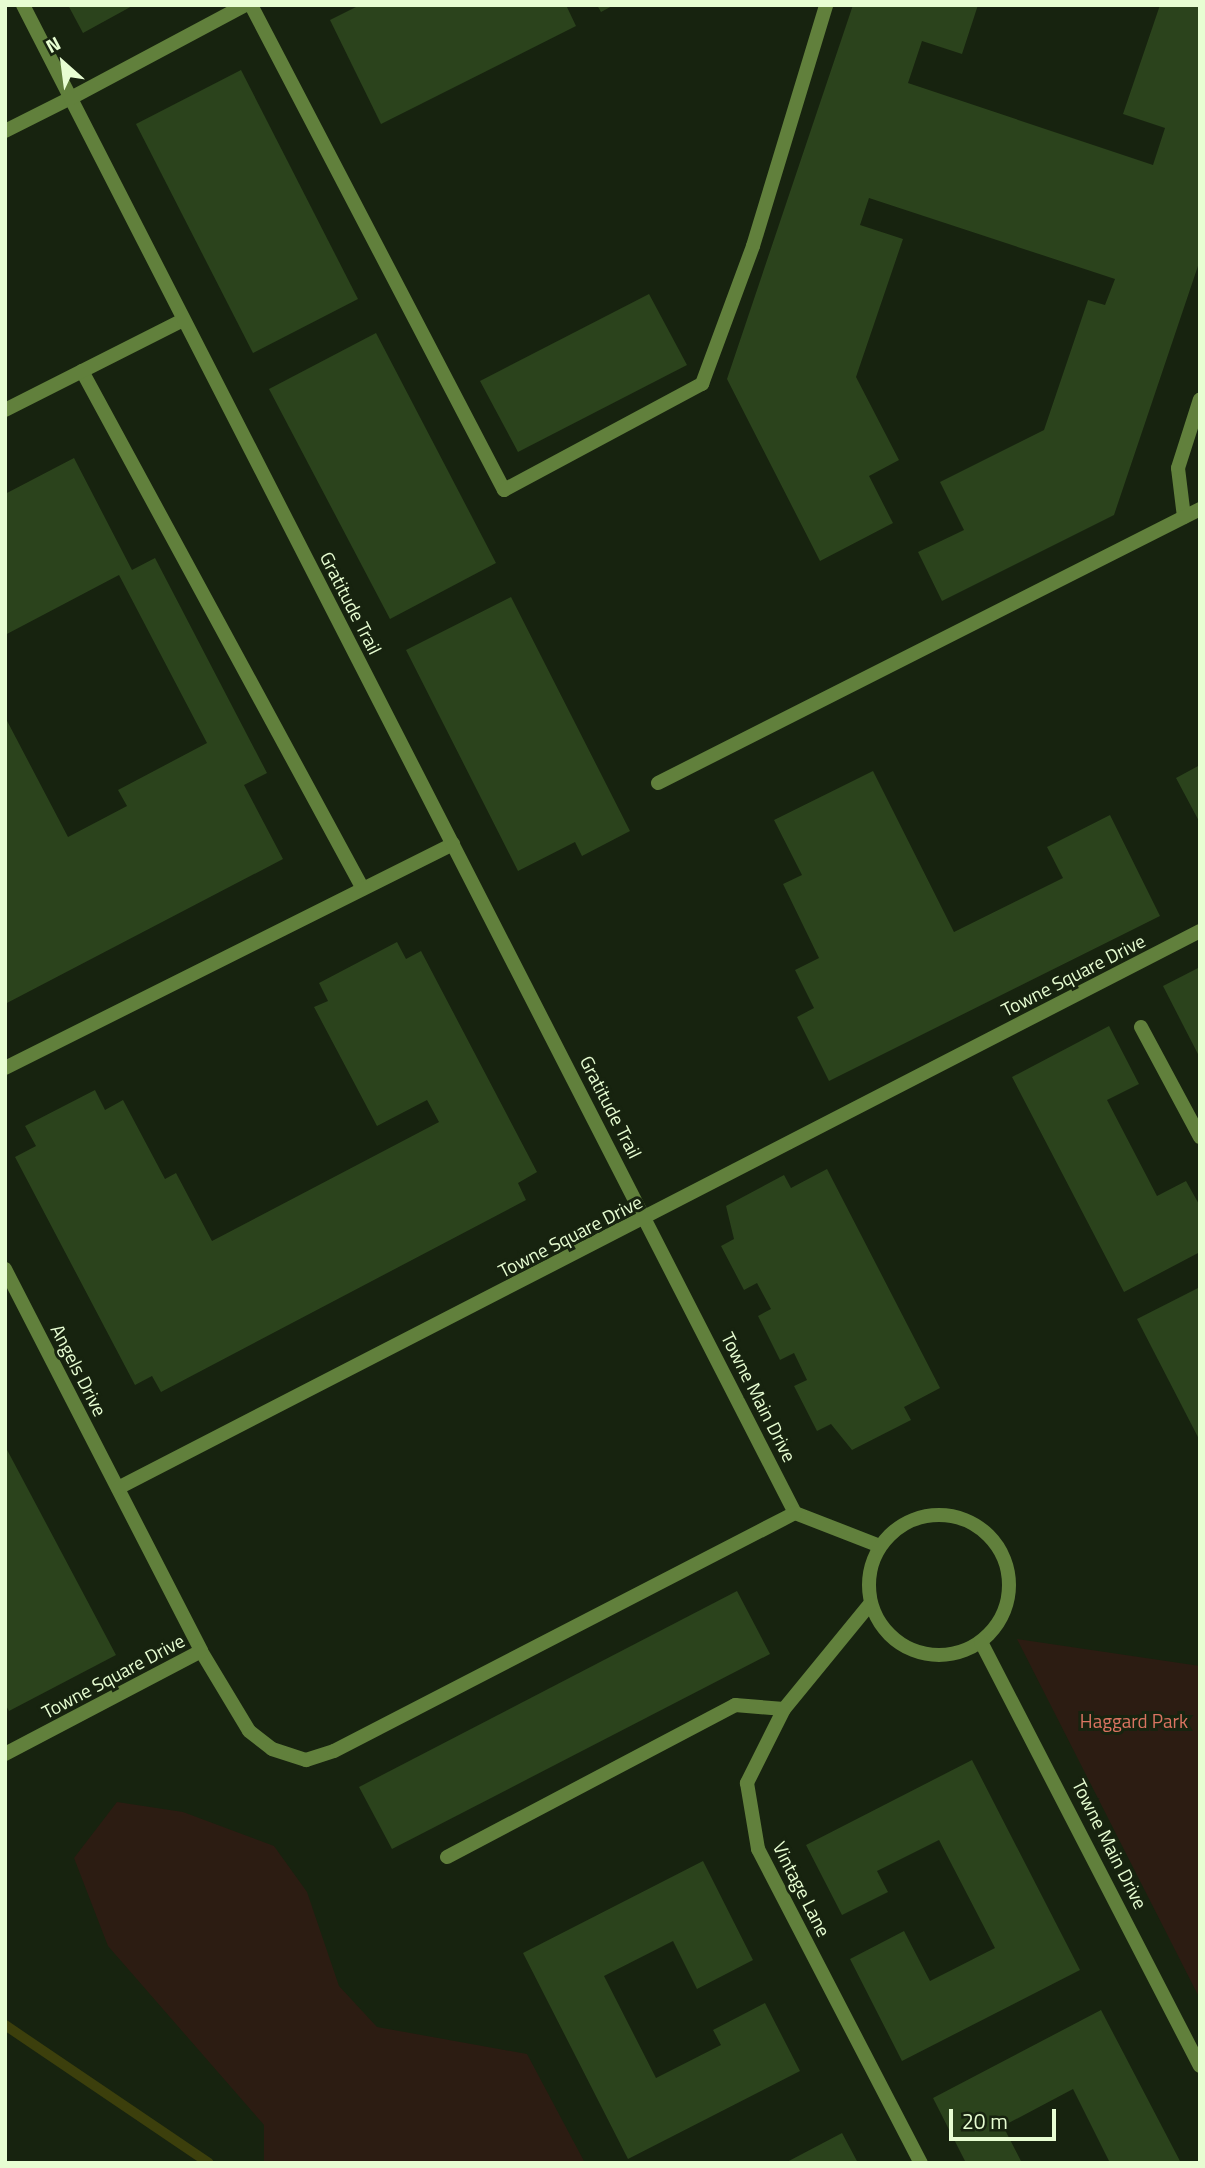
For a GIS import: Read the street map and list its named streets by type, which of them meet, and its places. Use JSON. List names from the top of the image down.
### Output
{
  "streets": {
    "street": [
      "Gratitude Trail",
      "Towne Square Drive",
      "Angels Drive",
      "Towne Main Drive",
      "Vintage Lane"
    ]
  },
  "crossings": [
    ["Gratitude Trail", "Towne Square Drive"],
    ["Gratitude Trail", "Towne Main Drive"],
    ["Towne Square Drive", "Angels Drive"],
    ["Towne Square Drive", "Towne Main Drive"],
    ["Towne Main Drive", "Vintage Lane"]
  ],
  "parks": ["Haggard Park"],
  "scale_bar": "20 m",
  "north": "top left"
}
